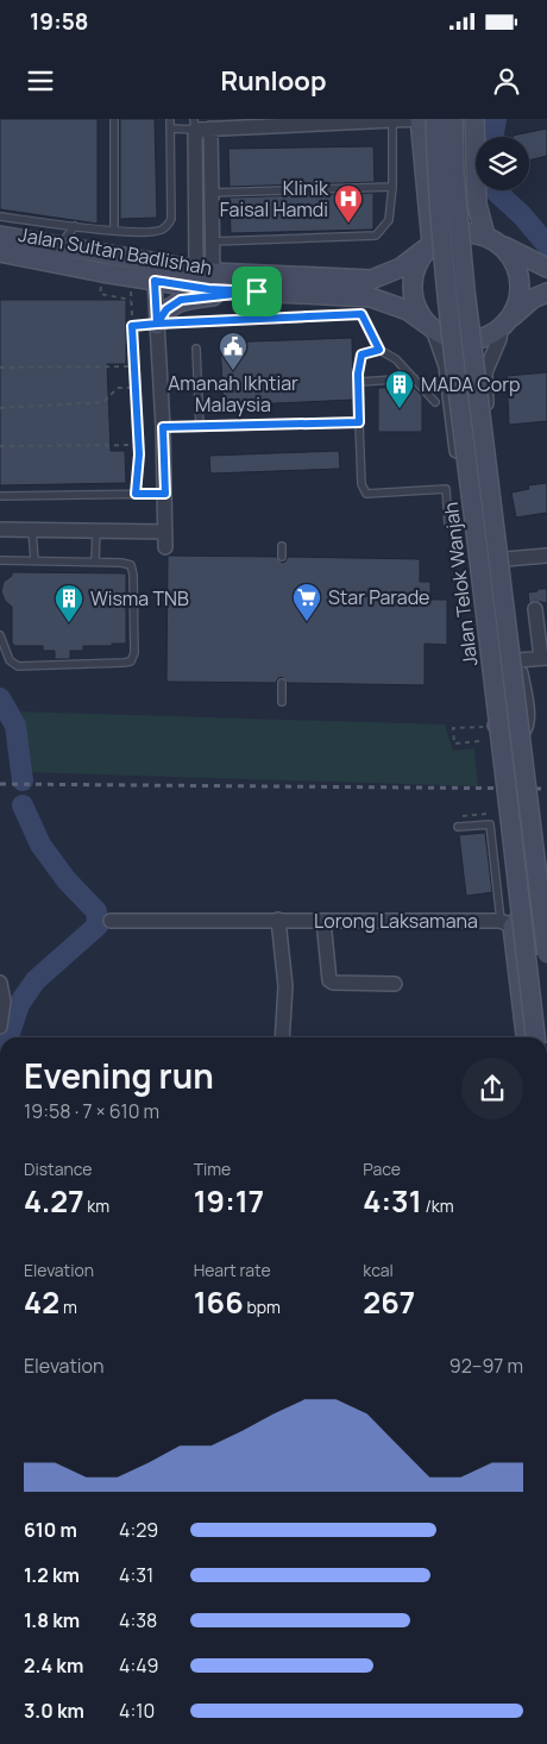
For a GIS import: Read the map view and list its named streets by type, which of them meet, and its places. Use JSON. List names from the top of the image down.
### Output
{
  "streets": {
    "main road": ["Jalan Sultan Badlishah", "Jalan Telok Wanjah"],
    "street": ["Lorong Laksamana"]
  },
  "places": {
    "hospital": ["Klinik Faisal Hamdi"],
    "public building": ["Amanah Ikhtiar Malaysia"],
    "building": ["MADA Corp", "Wisma TNB"],
    "supermarket": ["Star Parade"]
  },
  "page": {
    "status": "19:58",
    "header": "Runloop",
    "heading": ["Evening run", "19:58 · 7 × 610 m"],
    "stats": [
      ["Distance", "4.27 km"],
      ["Time", "19:17"],
      ["Pace", "4:31 /km"],
      ["Elevation", "42 m"],
      ["Heart rate", "166 bpm"],
      ["kcal", "267"]
    ],
    "chart": ["Elevation", "92–97 m"],
    "list": [
      {
        "name": "610 m",
        "note": "4:29"
      },
      {
        "name": "1.2 km",
        "note": "4:31"
      },
      {
        "name": "1.8 km",
        "note": "4:38"
      },
      {
        "name": "2.4 km",
        "note": "4:49"
      },
      {
        "name": "3.0 km",
        "note": "4:10"
      }
    ]
  }
}
